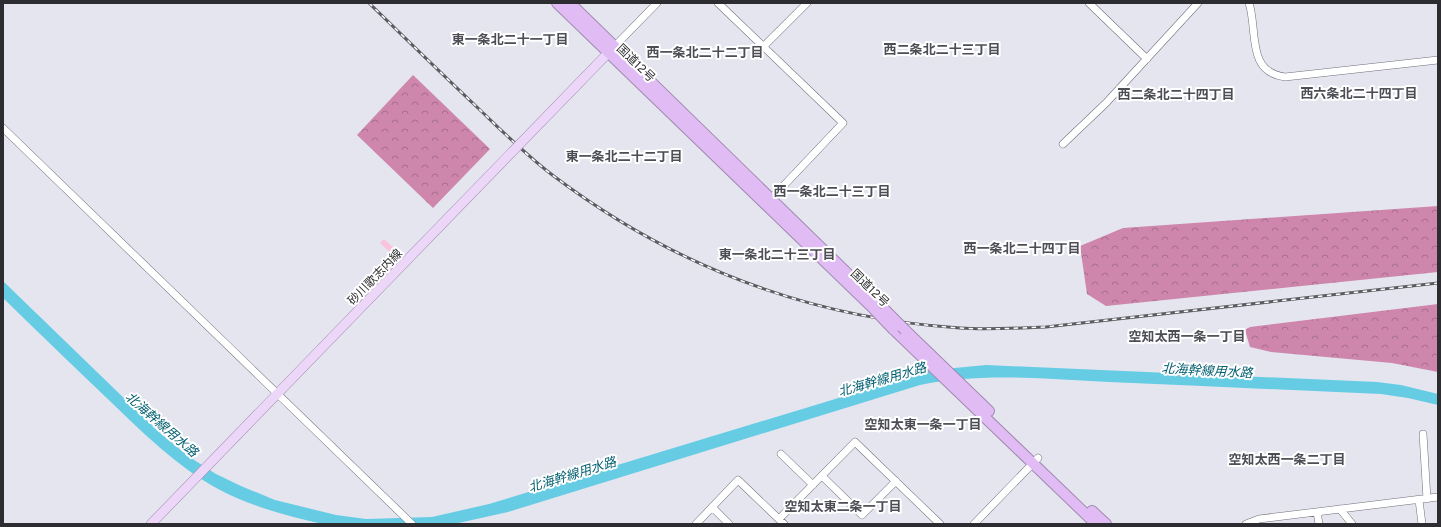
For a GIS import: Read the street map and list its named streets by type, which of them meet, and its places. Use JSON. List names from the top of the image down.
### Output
{
  "streets": {
    "highway": ["国道12号"],
    "main road": ["砂川歌志内線"]
  },
  "crossings": [
    ["国道12号", "砂川歌志内線"]
  ],
  "districts": [
    "東一条北二十一丁目",
    "西二条北二十三丁目",
    "西一条北二十二丁目",
    "西六条北二十四丁目",
    "西二条北二十四丁目",
    "東一条北二十二丁目",
    "西一条北二十三丁目",
    "西一条北二十四丁目",
    "東一条北二十三丁目",
    "空知太西一条一丁目",
    "空知太東一条一丁目",
    "空知太西一条二丁目",
    "空知太東二条一丁目"
  ],
  "water": ["北海幹線用水路"]
}
